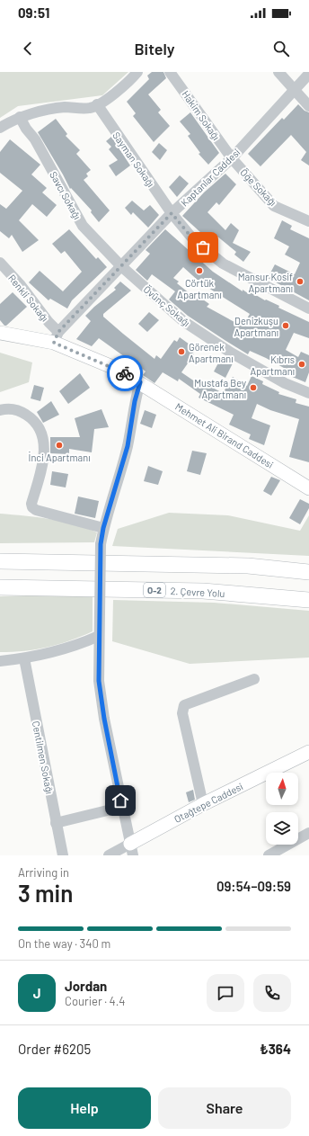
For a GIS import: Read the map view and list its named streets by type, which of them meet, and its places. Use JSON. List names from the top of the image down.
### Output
{
  "streets": {
    "highway": ["O-2", "2. Çevre Yolu"],
    "main road": ["Mehmet Ali Birand Caddesi", "Otağtepe Caddesi"],
    "street": [
      "Hakim Sokağı",
      "Sayman Sokağı",
      "Kaptanlar Caddesi",
      "Öḡe Sokağı",
      "Savcı Sokağı",
      "Renkli Sokağı",
      "Övünç Sokağı",
      "Centilmen Sokağı"
    ]
  },
  "crossings": [
    ["Hakim Sokağı", "Kaptanlar Caddesi"],
    ["Hakim Sokağı", "Öḡe Sokağı"],
    ["Sayman Sokağı", "Kaptanlar Caddesi"],
    ["Kaptanlar Caddesi", "Öḡe Sokağı"],
    ["Kaptanlar Caddesi", "Savcı Sokağı"],
    ["Kaptanlar Caddesi", "Renkli Sokağı"],
    ["Kaptanlar Caddesi", "Övünç Sokağı"],
    ["Kaptanlar Caddesi", "Mehmet Ali Birand Caddesi"],
    ["Savcı Sokağı", "Övünç Sokağı"],
    ["Renkli Sokağı", "Mehmet Ali Birand Caddesi"]
  ],
  "places": [
    "Cörtük Apartmanı",
    "Mansur Kosif Apartmanı",
    "Denizkuşu Apartmanı",
    "Görenek Apartmanı",
    "Kıbrıs Apartmanı",
    "Mustafa Bey Apartmanı",
    "İnci Apartmanı"
  ],
  "north": "top",
  "page": {
    "status": "09:51",
    "header": "Bitely",
    "heading": ["3 min", "Arriving in", "09:54–09:59"],
    "panel": [
      "Jordan",
      "Courier · 4.4",
      "Order #6205",
      "₺364"
    ],
    "bar": "On the way · 340 m",
    "round": "J",
    "buttons": ["Help", "Share"]
  }
}
